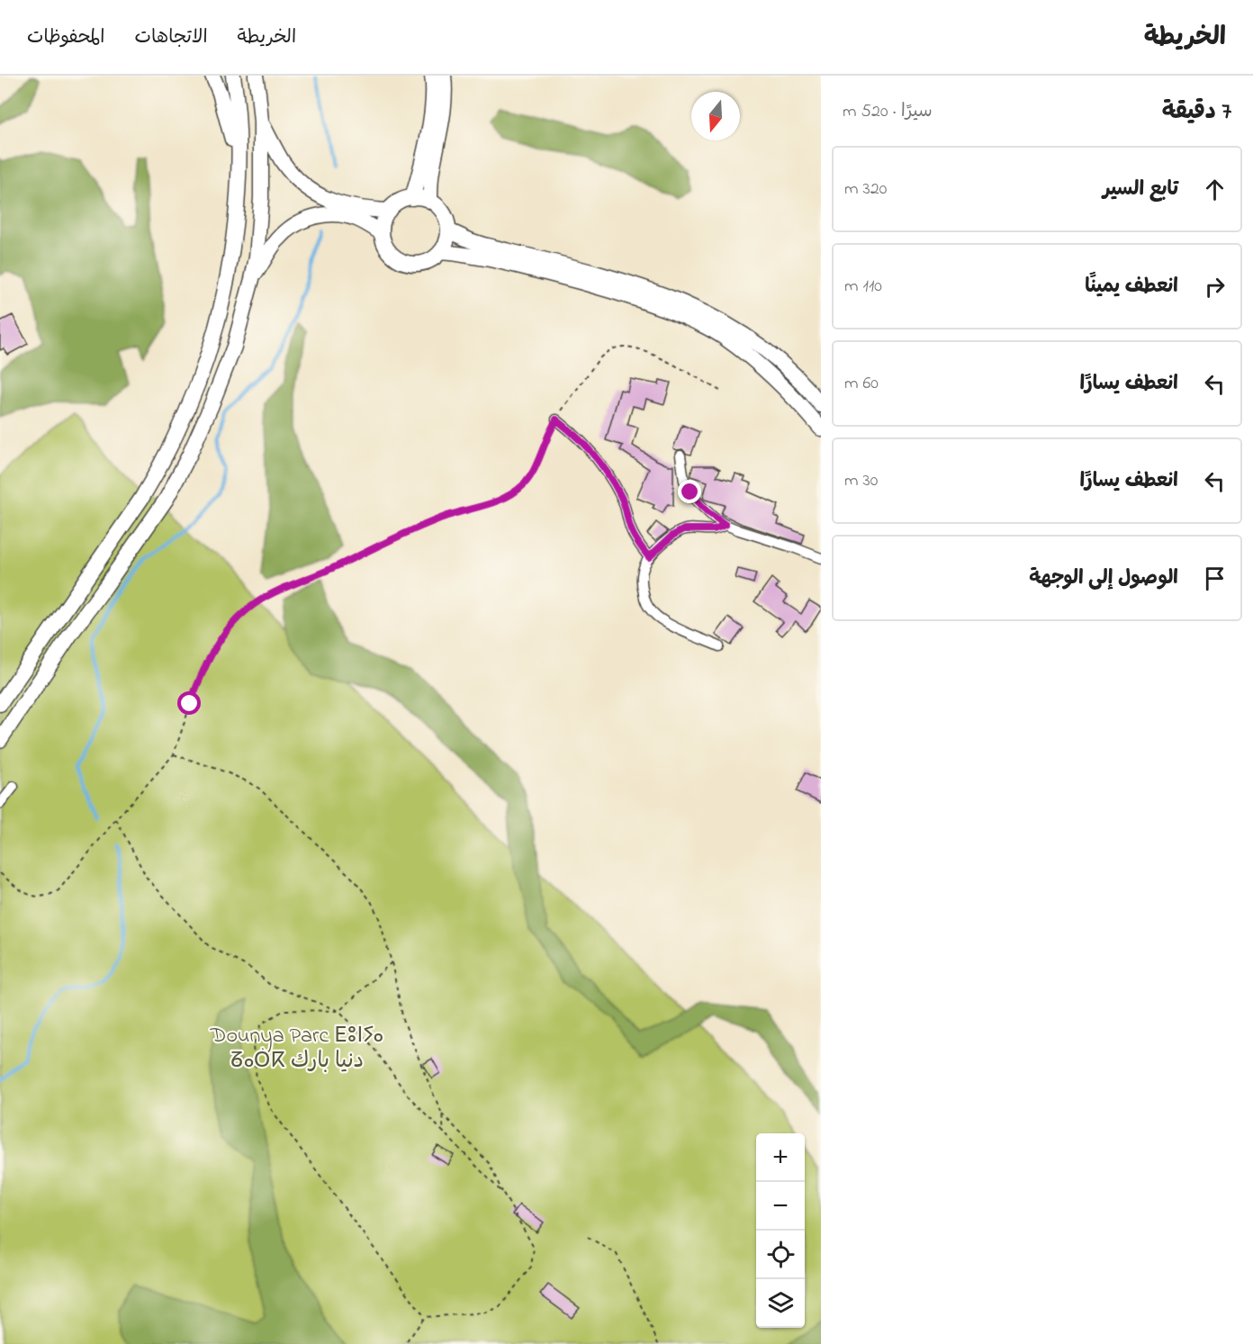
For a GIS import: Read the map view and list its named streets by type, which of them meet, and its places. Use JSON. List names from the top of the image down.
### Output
{
  "parks": ["Dounya Parc ⴹⵓⵏⵢⴰ ⵒⴰⵔⴽ دنيا بارك"],
  "north": "bottom",
  "page": {
    "header": "الخريطة",
    "nav": ["الخريطة", "الاتجاهات", "المحفوظات"],
    "heading": ["7 دقيقة", "سيرًا · 520 m"],
    "list": [
      ["تابع السير", "320 m"],
      ["انعطف يمينًا", "110 m"],
      ["انعطف يسارًا", "60 m"],
      ["انعطف يسارًا", "30 m"],
      "الوصول إلى الوجهة"
    ],
    "map_buttons": ["+", "−"]
  }
}
